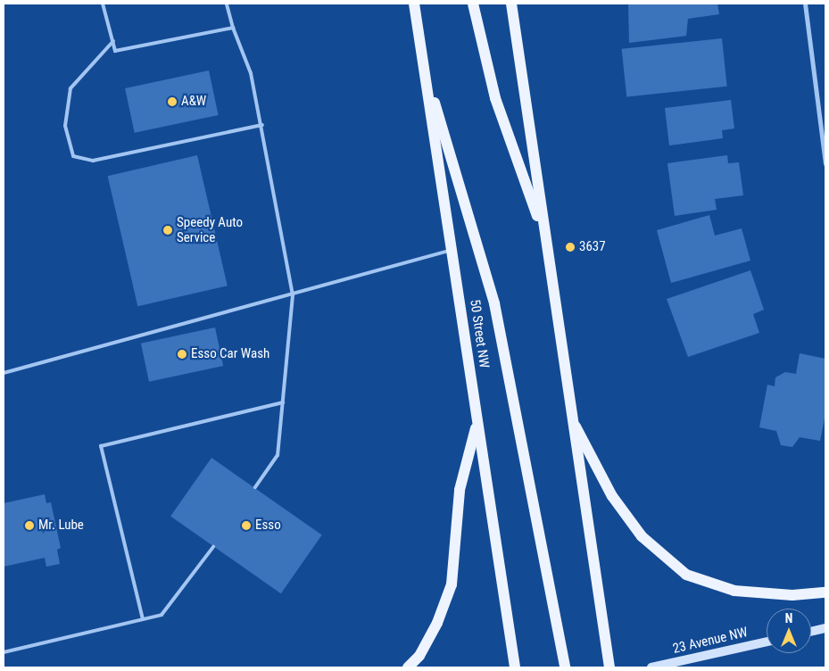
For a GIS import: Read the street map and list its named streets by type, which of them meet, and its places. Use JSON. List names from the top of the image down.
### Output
{
  "streets": {
    "main road": ["50 Street NW", "23 Avenue NW"]
  },
  "places": [
    "A&W",
    "Speedy Auto Service",
    "3637",
    "Esso Car Wash",
    "Mr. Lube",
    "Esso"
  ],
  "north": "top"
}
